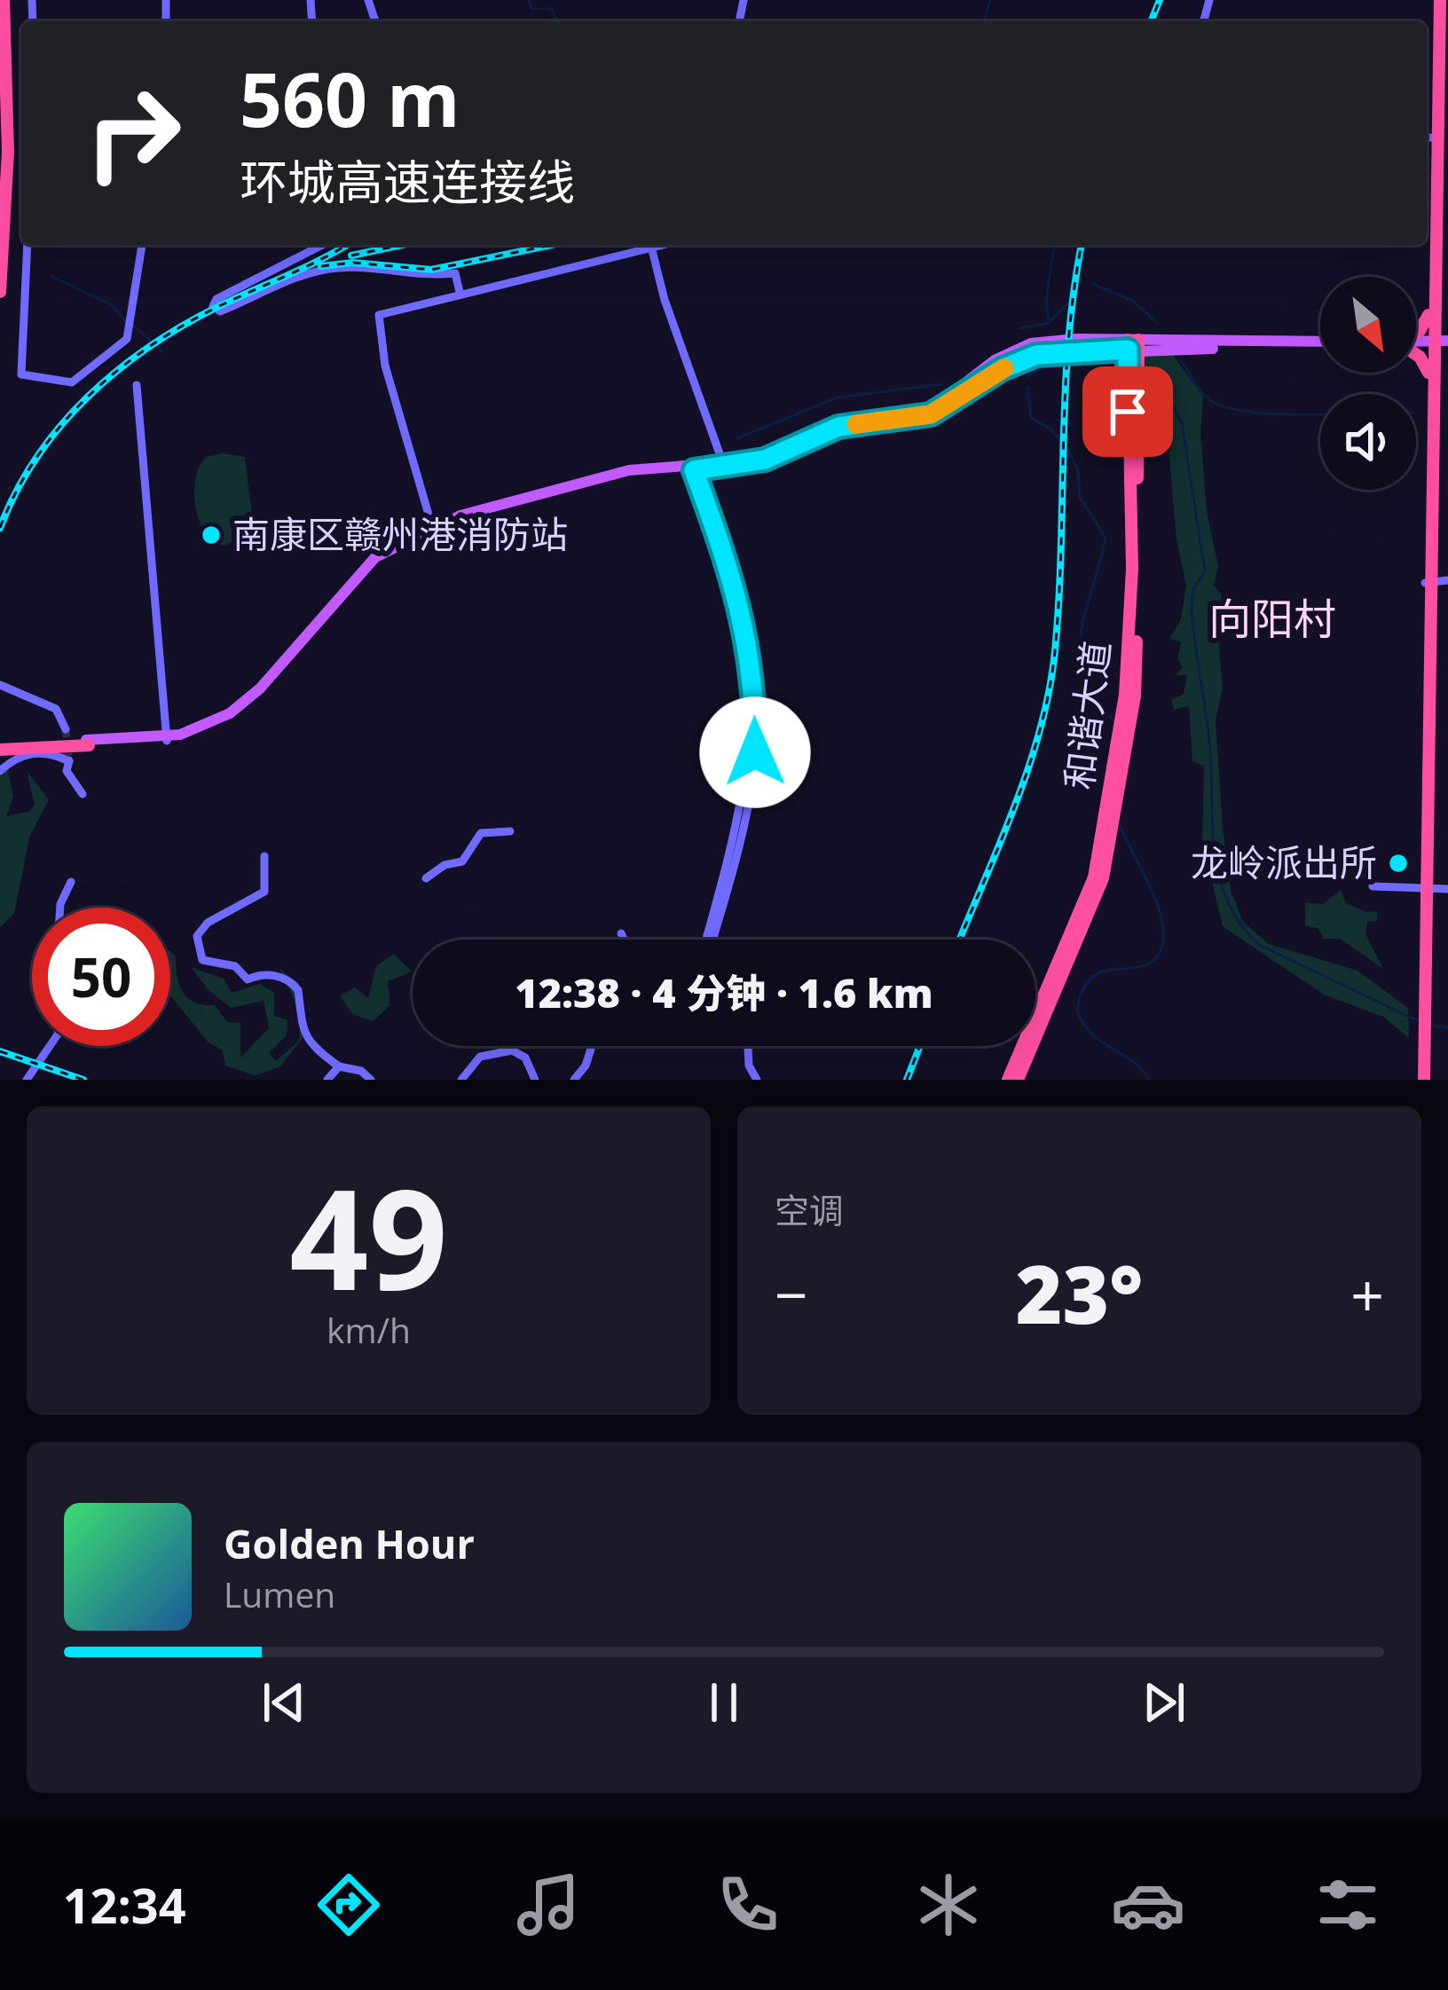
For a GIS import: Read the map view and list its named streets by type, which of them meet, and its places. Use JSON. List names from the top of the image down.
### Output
{
  "streets": {
    "highway": ["和谐大道"]
  },
  "districts": ["向阳村"],
  "places": ["南康区赣州港消防站", "龙岭派出所"],
  "north": "bottom right",
  "page": {
    "turn": ["560 m", "环城高速连接线"],
    "limit": "50",
    "trip": "12:38 · 4 分钟 · 1.6 km",
    "tile": [
      ["49", "km/h"],
      "空调"
    ],
    "heat": ["−", "23°", "+"],
    "song": ["Golden Hour", "Lumen"],
    "tabs": "12:34"
  }
}
